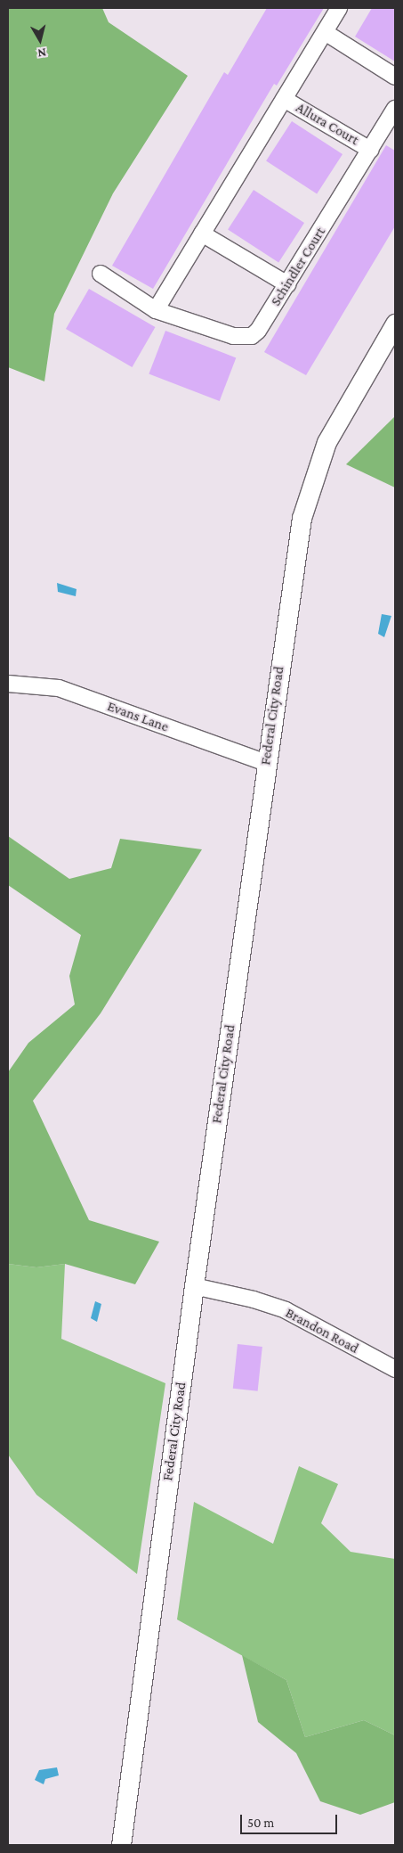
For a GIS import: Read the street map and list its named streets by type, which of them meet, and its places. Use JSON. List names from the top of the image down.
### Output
{
  "streets": {
    "street": [
      "Allura Court",
      "Schindler Court",
      "Federal City Road",
      "Evans Lane",
      "Brandon Road"
    ]
  },
  "crossings": [
    ["Allura Court", "Schindler Court"],
    ["Federal City Road", "Evans Lane"],
    ["Federal City Road", "Brandon Road"]
  ],
  "scale_bar": "50 m",
  "north": "bottom"
}
